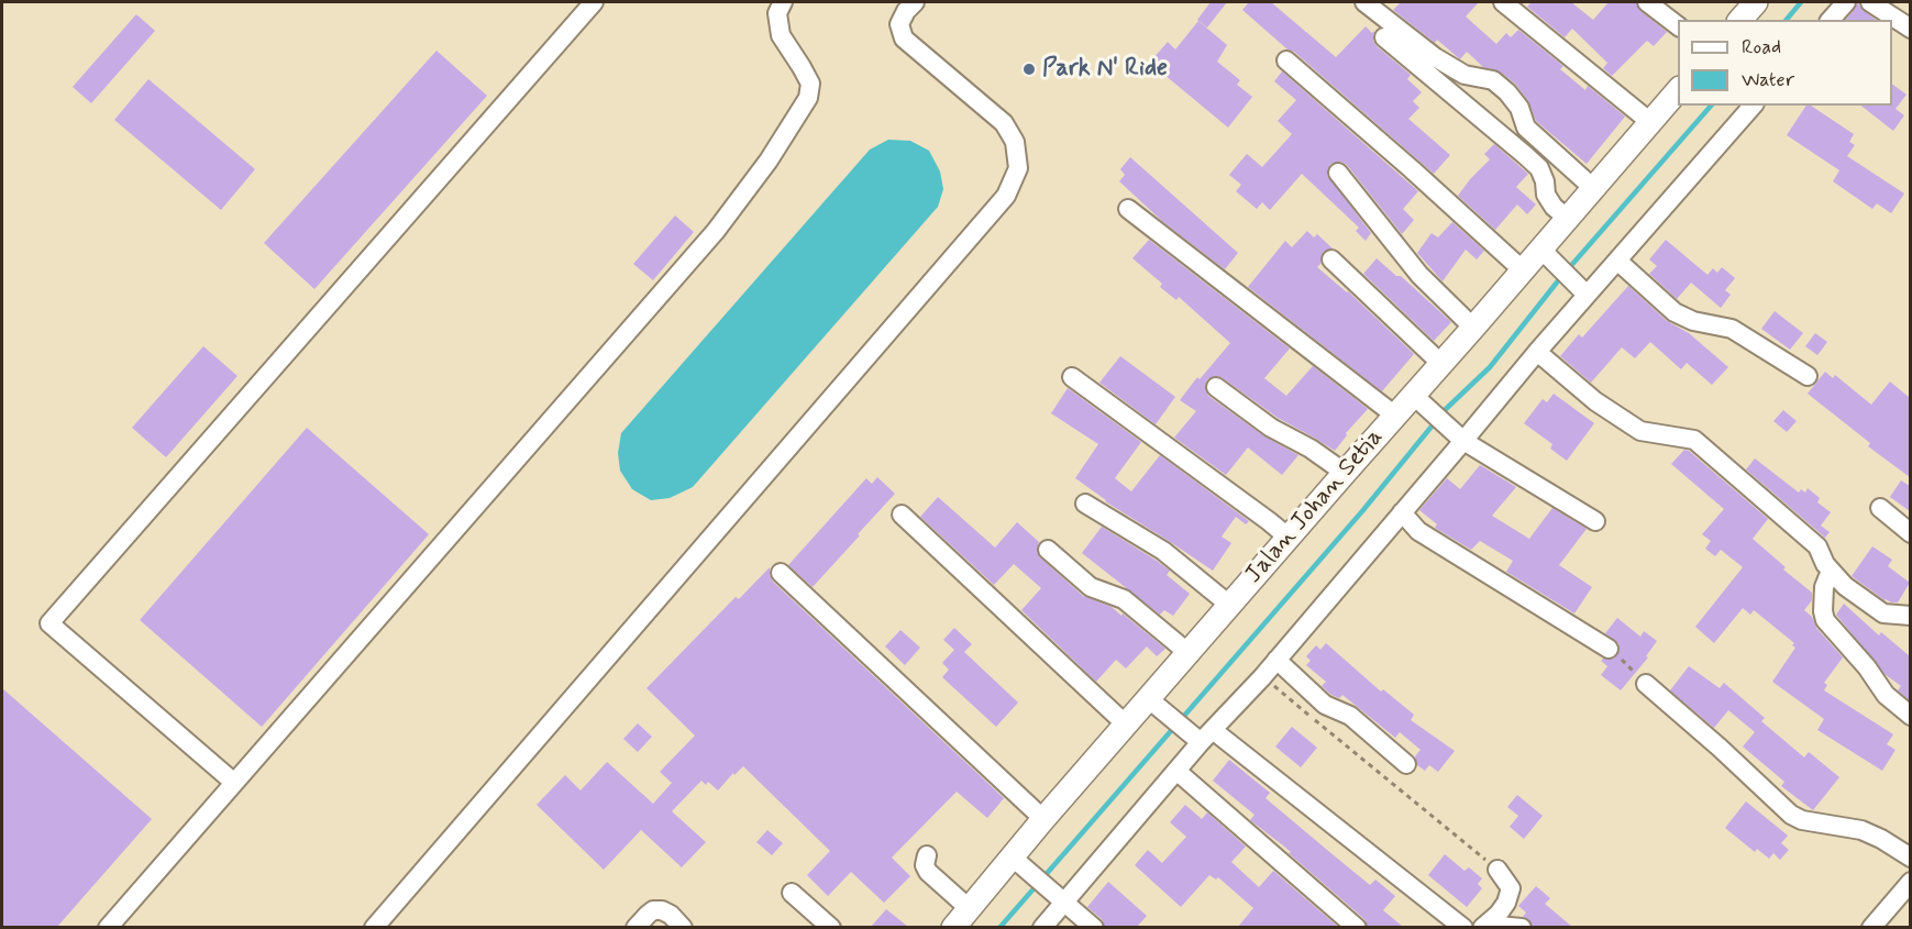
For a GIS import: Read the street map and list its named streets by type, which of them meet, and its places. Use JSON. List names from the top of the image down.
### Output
{
  "streets": {
    "main road": ["Jalan Johan Setia"]
  },
  "places": ["Park N' Ride"],
  "legend": ["Road", "Water"]
}
